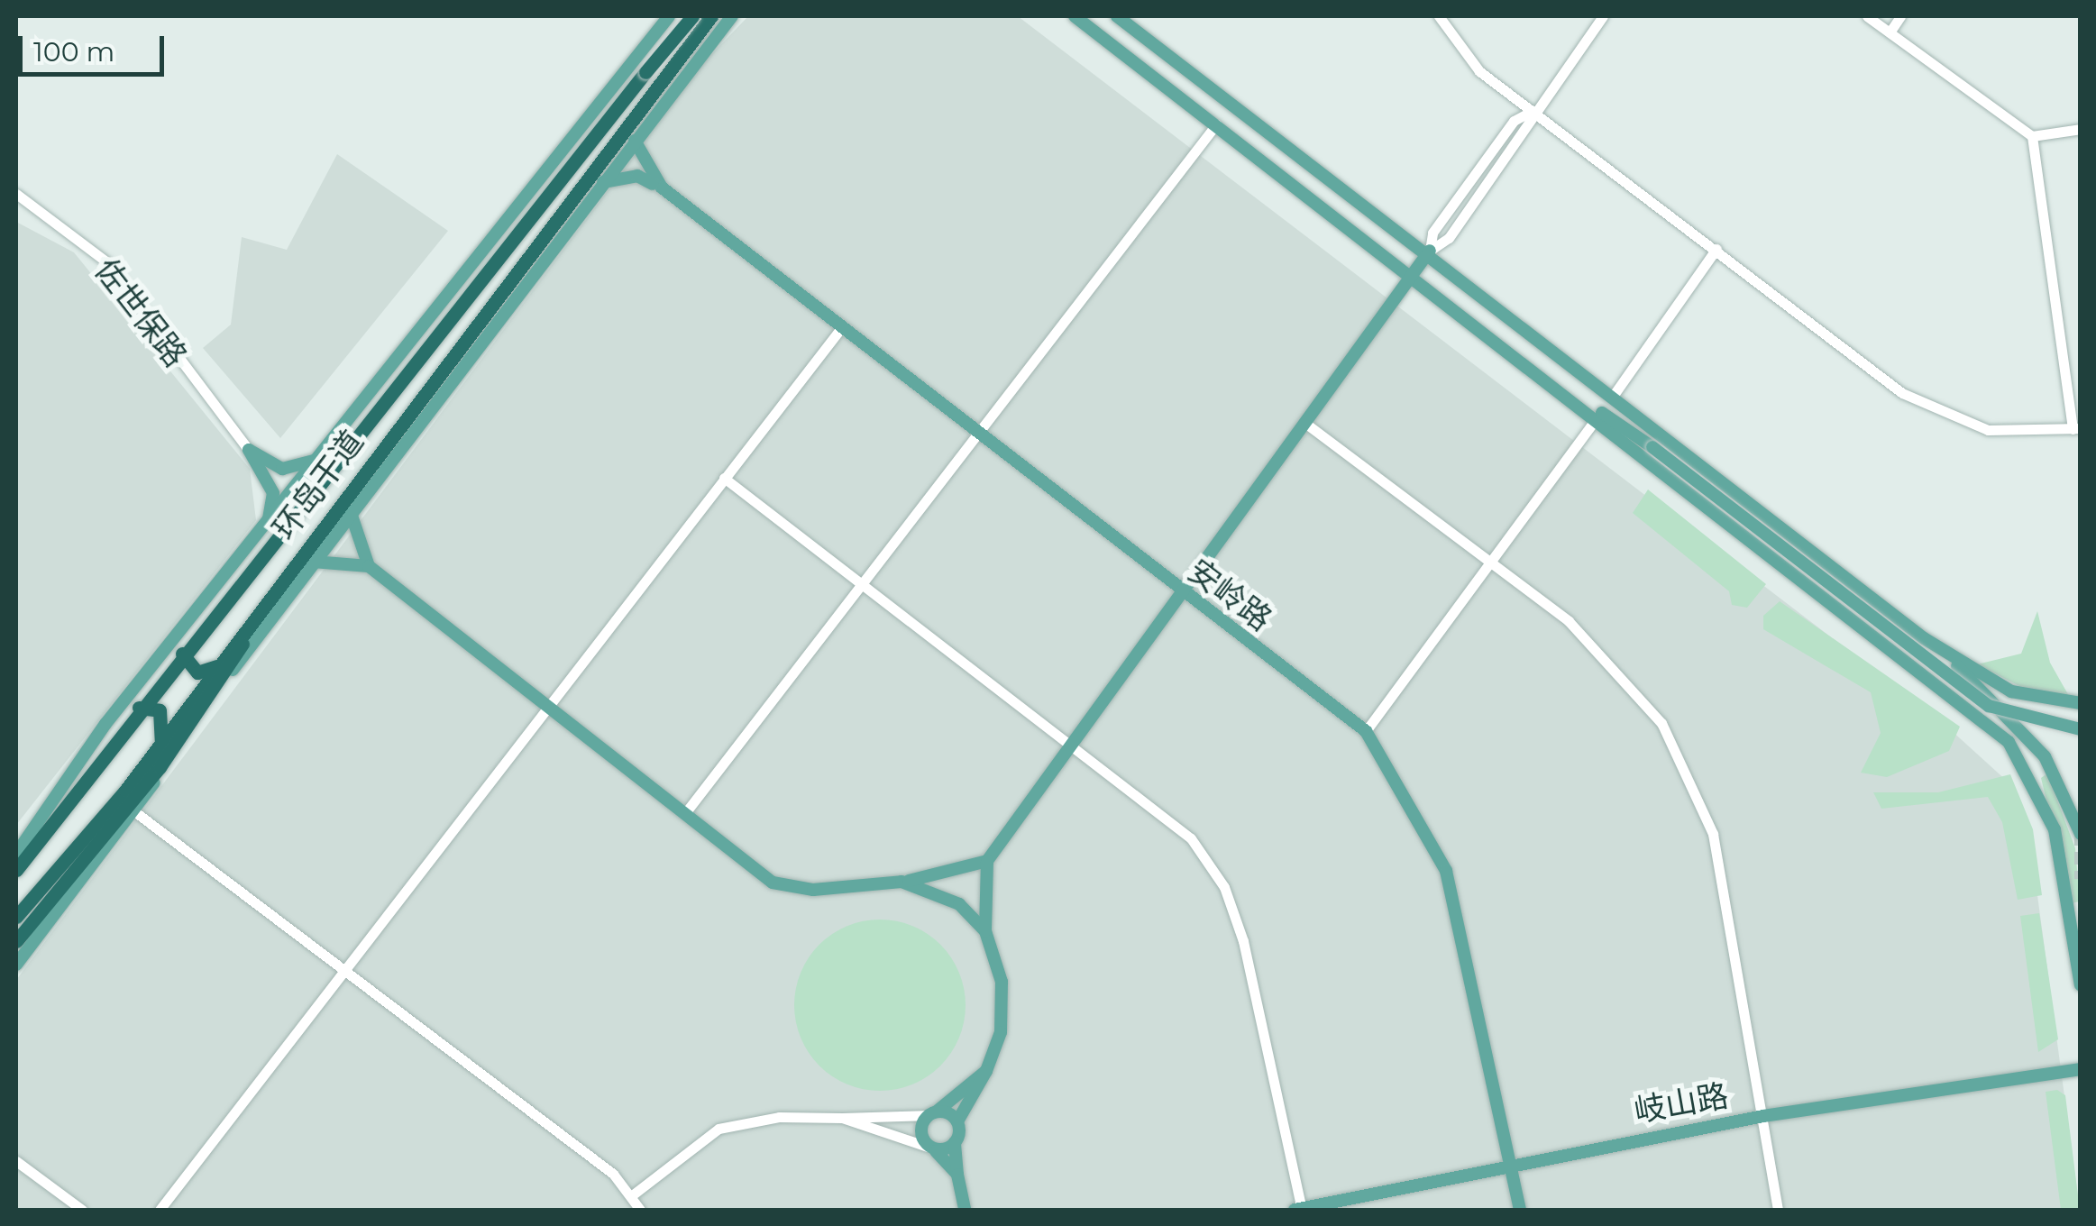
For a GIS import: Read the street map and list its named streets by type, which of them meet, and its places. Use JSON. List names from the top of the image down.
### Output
{
  "streets": {
    "highway": ["环岛干道"],
    "main road": ["安岭路", "岐山路"],
    "street": ["佐世保路"]
  },
  "crossings": [
    ["安岭路", "岐山路"]
  ],
  "scale_bar": "100 m"
}
